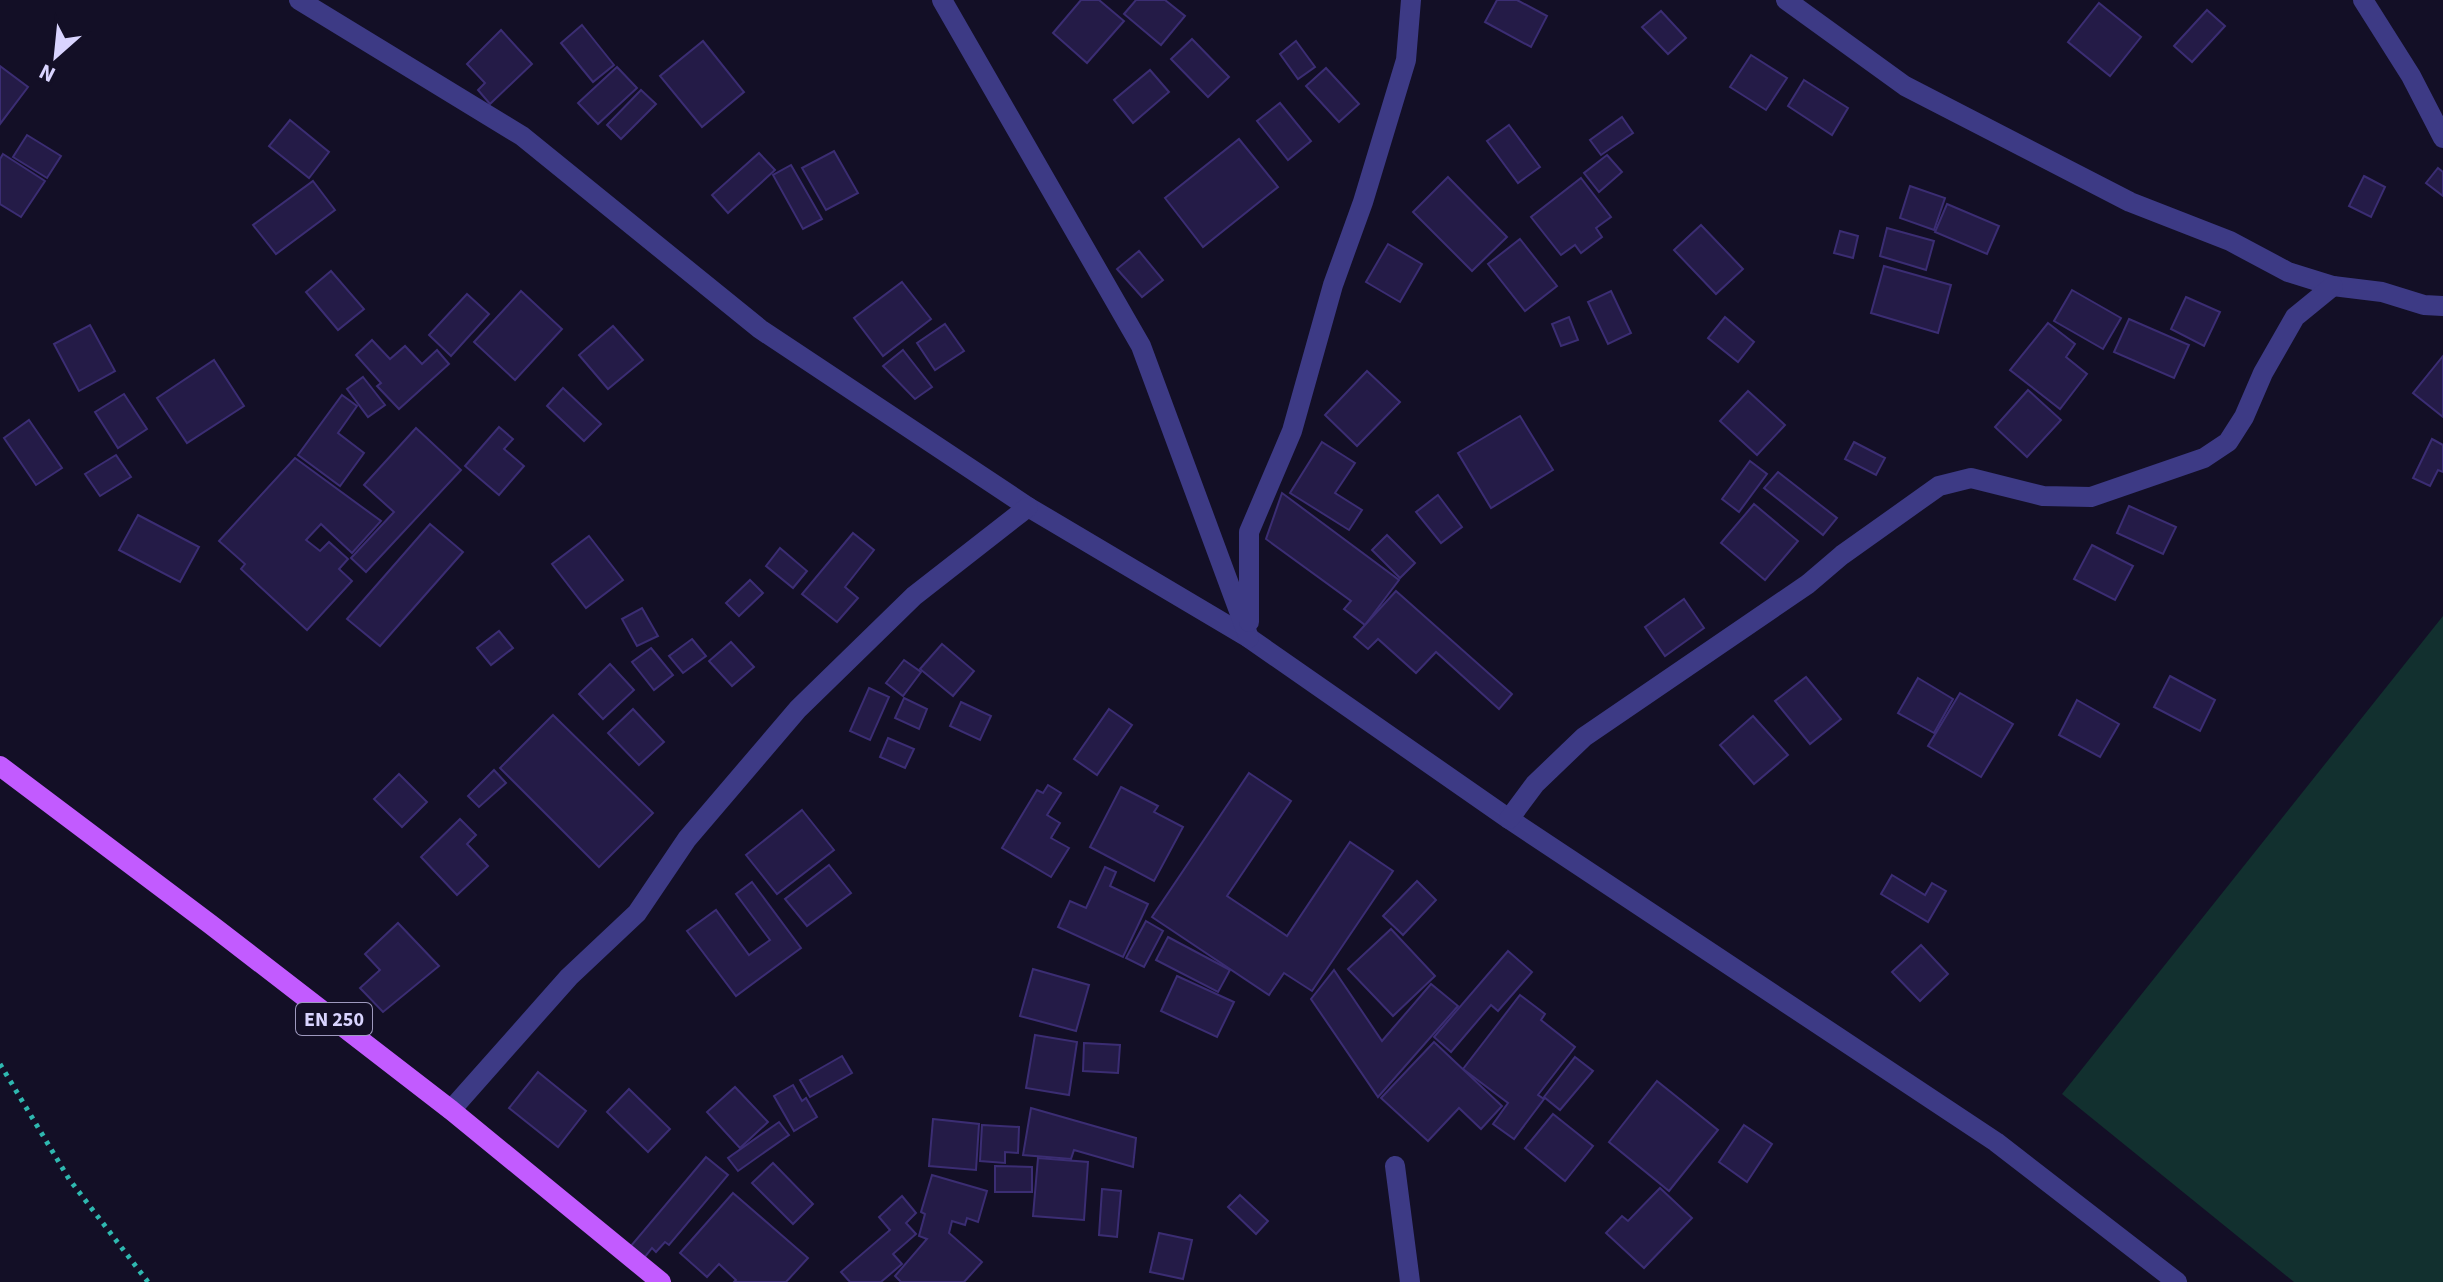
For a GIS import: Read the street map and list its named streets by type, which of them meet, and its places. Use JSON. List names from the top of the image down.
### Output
{
  "streets": {
    "main road": ["EN 250"]
  },
  "north": "bottom left"
}
